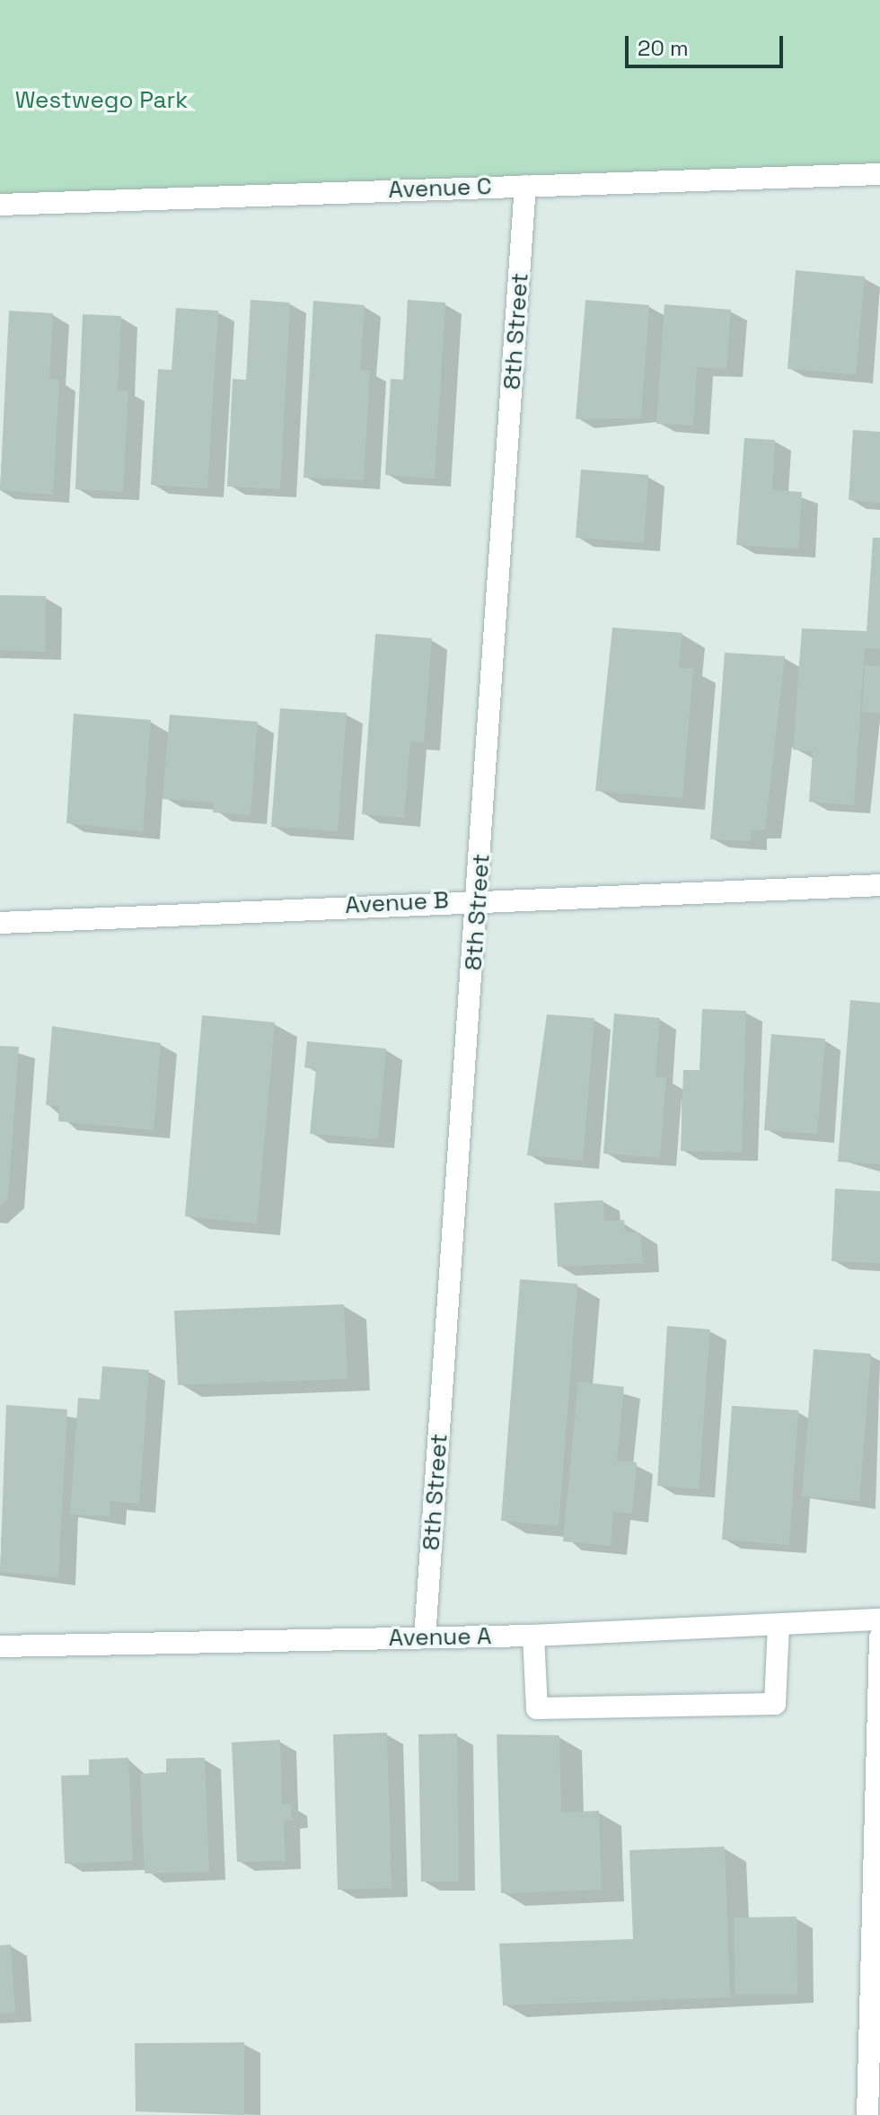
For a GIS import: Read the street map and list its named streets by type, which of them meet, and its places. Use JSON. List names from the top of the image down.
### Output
{
  "streets": {
    "street": [
      "Avenue C",
      "8th Street",
      "Avenue B",
      "Avenue A"
    ]
  },
  "crossings": [
    ["Avenue C", "8th Street"],
    ["8th Street", "Avenue B"],
    ["8th Street", "Avenue A"]
  ],
  "parks": ["Westwego Park"],
  "scale_bar": "20 m"
}
